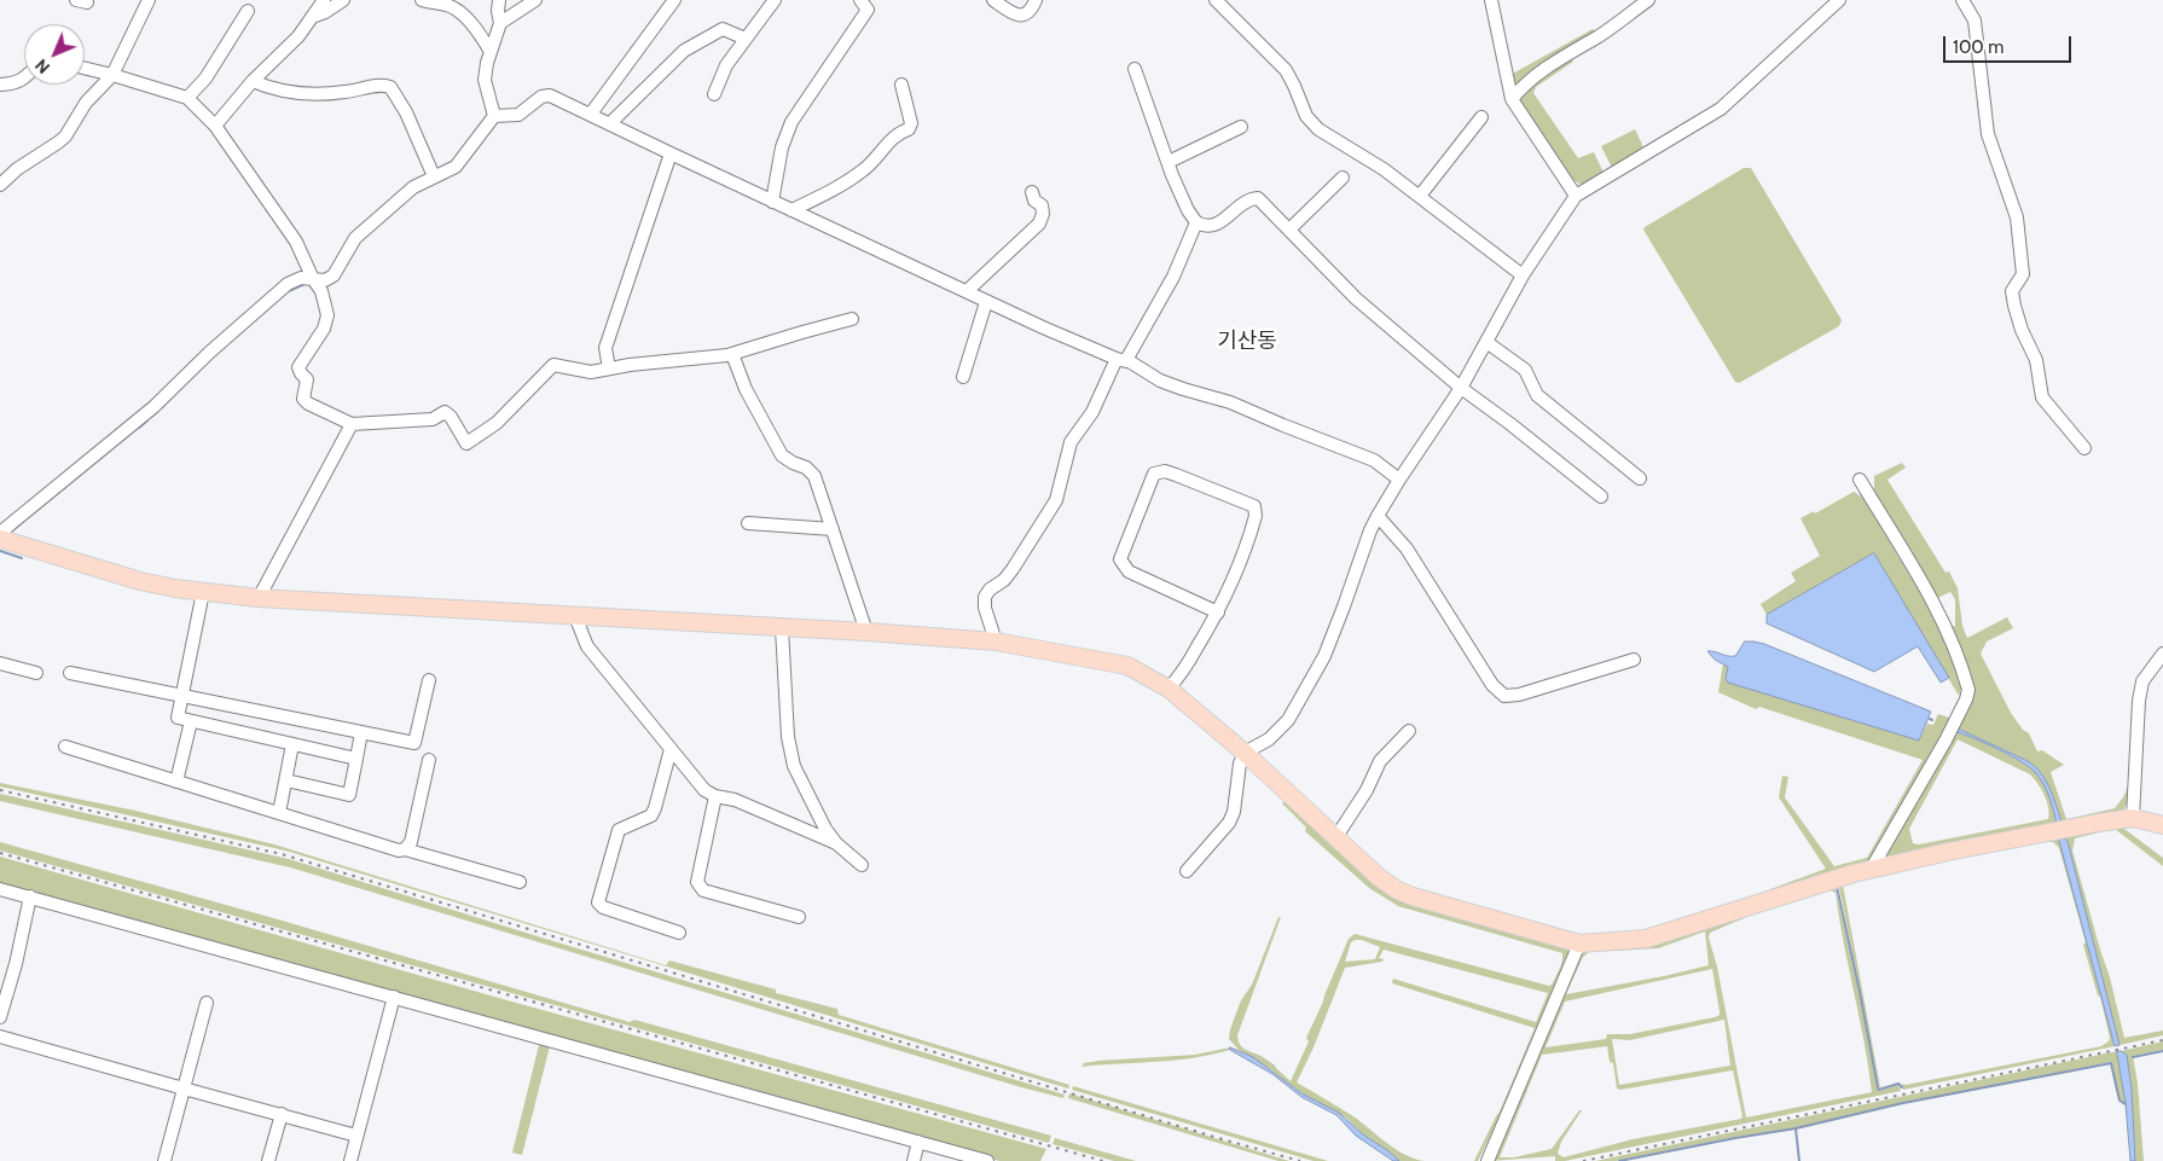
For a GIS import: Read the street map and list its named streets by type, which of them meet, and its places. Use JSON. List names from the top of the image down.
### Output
{
  "districts": ["기산동"],
  "scale_bar": "100 m",
  "north": "bottom left"
}
